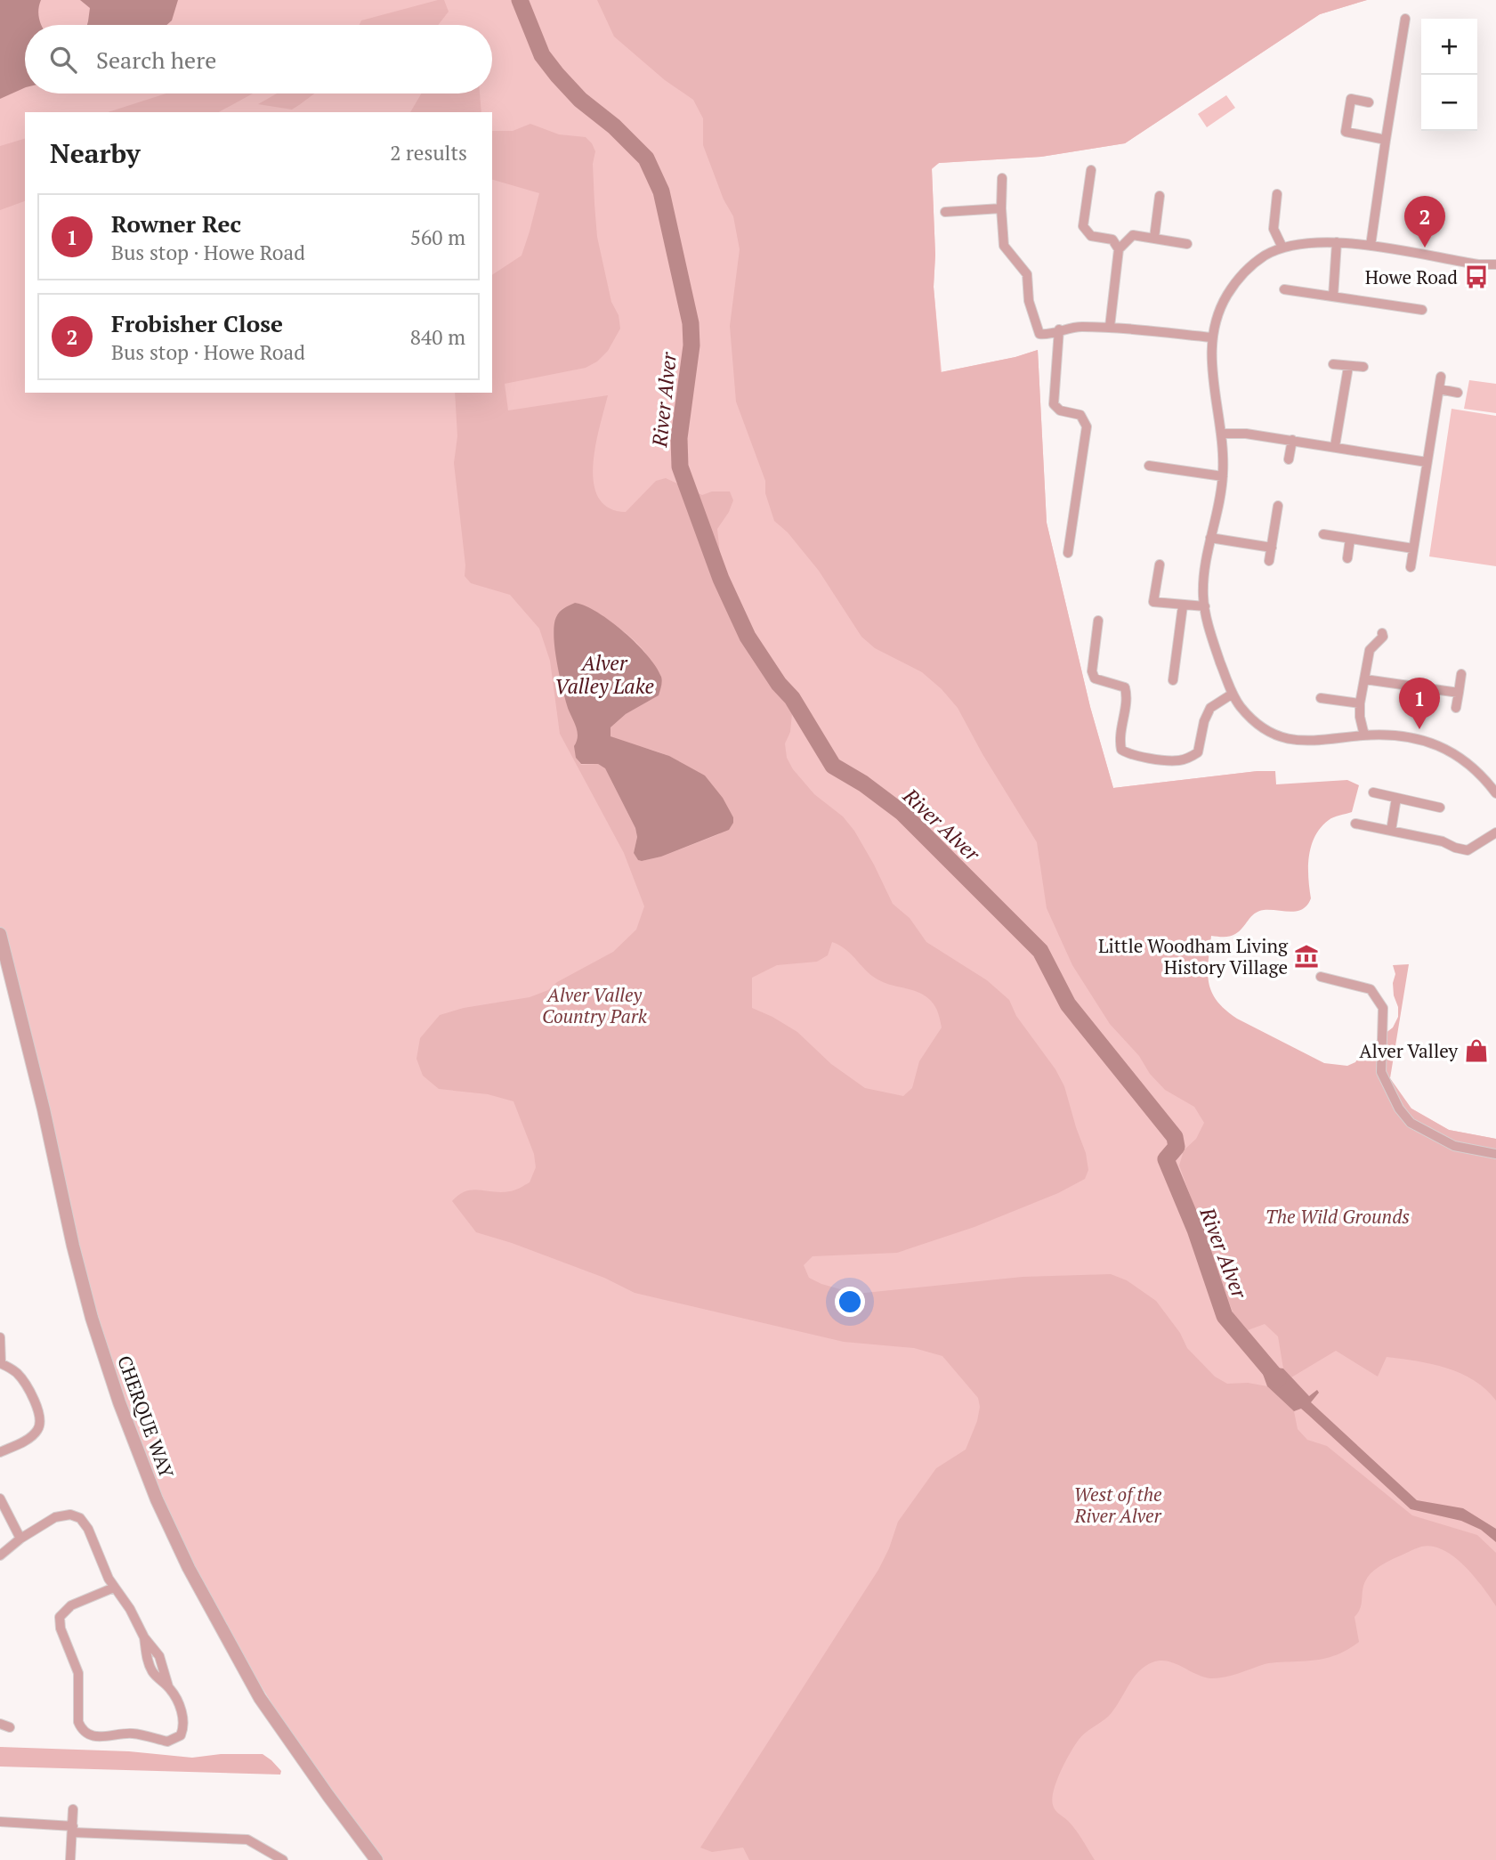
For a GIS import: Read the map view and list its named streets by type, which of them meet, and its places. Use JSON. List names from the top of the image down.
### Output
{
  "streets": {
    "street": ["CHERQUE WAY"]
  },
  "water": ["River Alver", "Alver Valley Lake"],
  "parks": ["Alver Valley Country Park", "The Wild Grounds", "West of the River Alver"],
  "places": {
    "bus stop": ["Howe Road"],
    "museum": ["Little Woodham Living History Village"],
    "shop": ["Alver Valley"]
  },
  "page": {
    "map_buttons": ["+", "−"],
    "search": "Search here",
    "heading": ["Nearby", "2 results"],
    "list": [
      {
        "mark": "1",
        "name": "Rowner Rec",
        "note": "Bus stop · Howe Road",
        "value": "560 m"
      },
      {
        "mark": "2",
        "name": "Frobisher Close",
        "note": "Bus stop · Howe Road",
        "value": "840 m"
      }
    ],
    "pins": ["2", "1"]
  }
}
